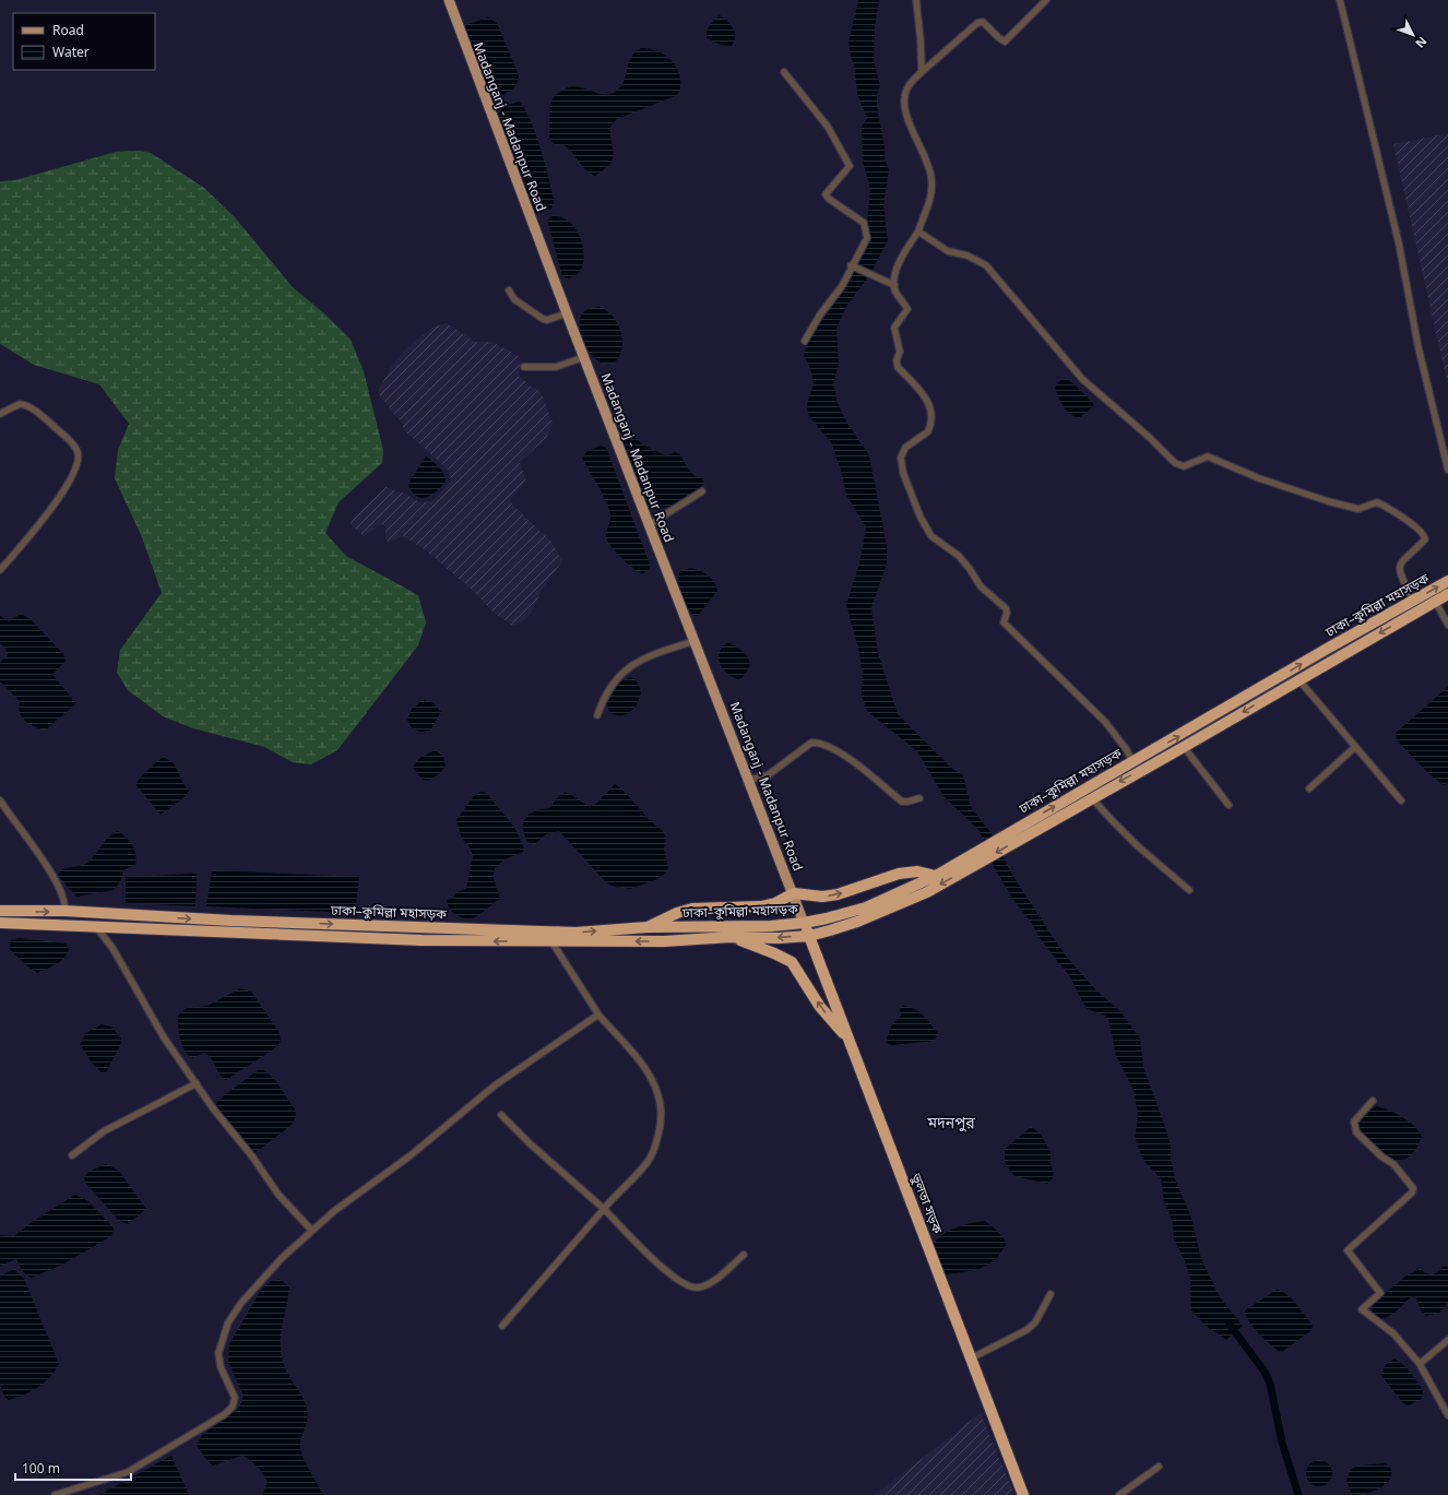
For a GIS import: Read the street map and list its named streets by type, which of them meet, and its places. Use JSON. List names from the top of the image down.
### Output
{
  "streets": {
    "highway": ["ঢাকা–কুমিল্লা মহাসড়ক", "ভুলতা সড়ক"],
    "main road": ["Madanganj - Madanpur Road"]
  },
  "crossings": [
    ["Madanganj - Madanpur Road", "ঢাকা–কুমিল্লা মহাসড়ক"],
    ["Madanganj - Madanpur Road", "ভুলতা সড়ক"],
    ["ঢাকা–কুমিল্লা মহাসড়ক", "ভুলতা সড়ক"]
  ],
  "districts": ["মদনপুর"],
  "legend": ["Road", "Water"],
  "scale_bar": "100 m",
  "north": "bottom right"
}
